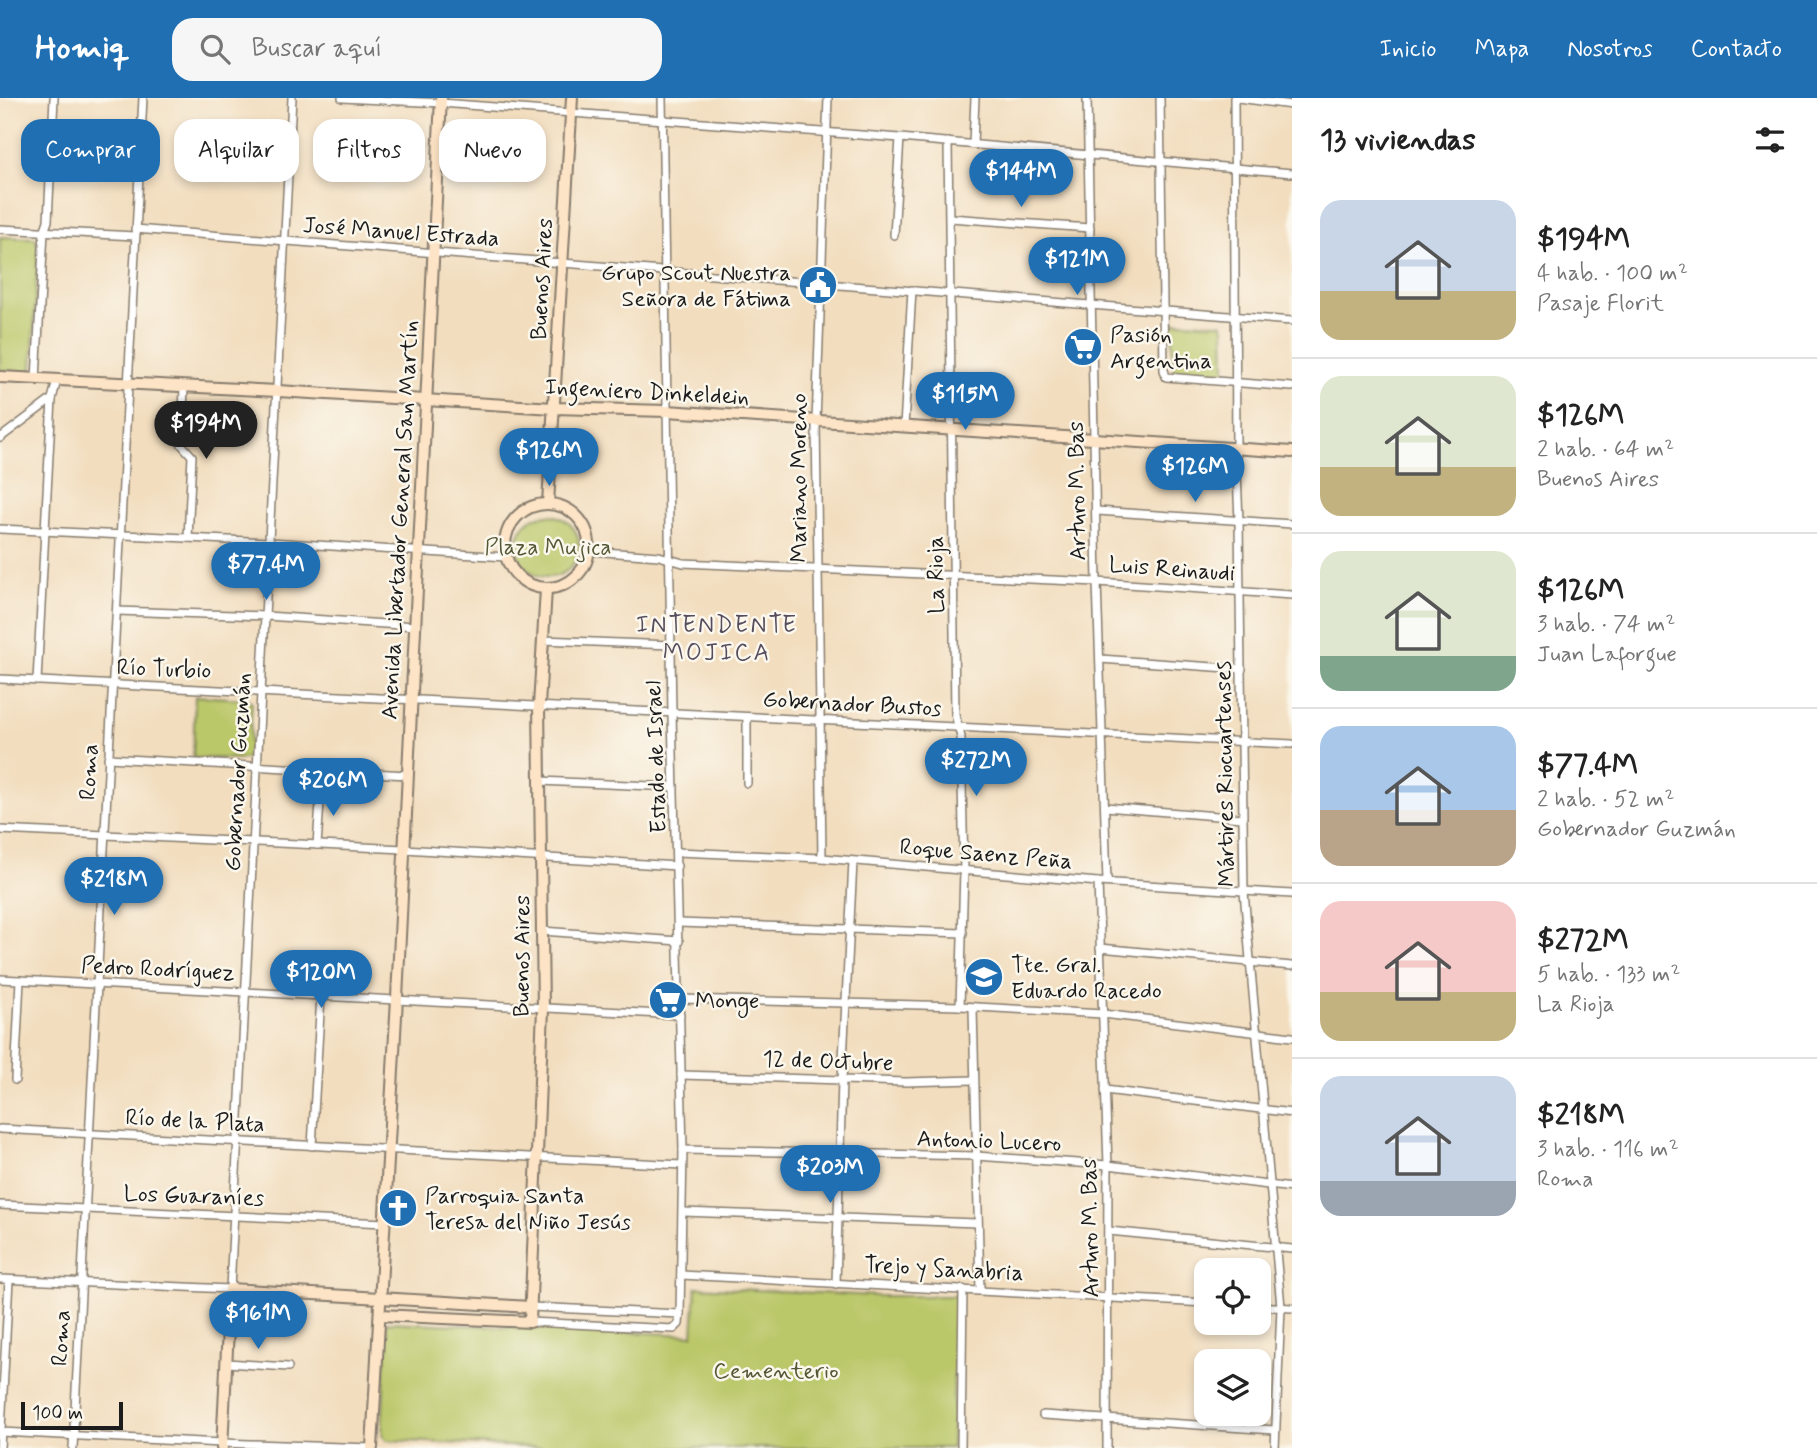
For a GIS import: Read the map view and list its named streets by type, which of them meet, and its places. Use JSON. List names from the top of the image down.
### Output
{
  "streets": {
    "main road": [
      "Buenos Aires",
      "Ingeniero Dinkeldein",
      "Avenida Libertador General San Martín",
      "Gobernador Guzmán"
    ],
    "street": [
      "José Manuel Estrada",
      "Mariano Moreno",
      "Arturo M. Bas",
      "Luis Reinaudi",
      "La Rioja",
      "Río Turbio",
      "Gobernador Bustos",
      "Estado de Israel",
      "Roma",
      "Mártires Riocuartenses",
      "Roque Saenz Peña",
      "Pedro Rodríguez",
      "12 de Octubre",
      "Río de la Plata",
      "Antonio Lucero",
      "Los Guaraníes",
      "Trejo y Sanabria"
    ]
  },
  "crossings": [
    ["José Manuel Estrada", "Buenos Aires"],
    ["José Manuel Estrada", "Mariano Moreno"],
    ["José Manuel Estrada", "Arturo M. Bas"],
    ["José Manuel Estrada", "Avenida Libertador General San Martín"],
    ["José Manuel Estrada", "La Rioja"],
    ["José Manuel Estrada", "Estado de Israel"],
    ["José Manuel Estrada", "Roma"],
    ["José Manuel Estrada", "Gobernador Guzmán"],
    ["José Manuel Estrada", "Mártires Riocuartenses"],
    ["Buenos Aires", "Ingeniero Dinkeldein"],
    ["Buenos Aires", "Luis Reinaudi"],
    ["Buenos Aires", "Gobernador Bustos"],
    ["Buenos Aires", "Estado de Israel"],
    ["Buenos Aires", "Pedro Rodríguez"],
    ["Ingeniero Dinkeldein", "Mariano Moreno"],
    ["Ingeniero Dinkeldein", "Arturo M. Bas"],
    ["Ingeniero Dinkeldein", "Avenida Libertador General San Martín"],
    ["Ingeniero Dinkeldein", "La Rioja"],
    ["Ingeniero Dinkeldein", "Estado de Israel"],
    ["Ingeniero Dinkeldein", "Roma"],
    ["Ingeniero Dinkeldein", "Gobernador Guzmán"],
    ["Ingeniero Dinkeldein", "Mártires Riocuartenses"],
    ["Mariano Moreno", "Luis Reinaudi"],
    ["Mariano Moreno", "Gobernador Bustos"],
    ["Mariano Moreno", "Roque Saenz Peña"],
    ["Arturo M. Bas", "Luis Reinaudi"],
    ["Arturo M. Bas", "Gobernador Bustos"],
    ["Arturo M. Bas", "Roque Saenz Peña"],
    ["Arturo M. Bas", "Antonio Lucero"],
    ["Arturo M. Bas", "Trejo y Sanabria"],
    ["Avenida Libertador General San Martín", "Río Turbio"],
    ["Avenida Libertador General San Martín", "Gobernador Bustos"],
    ["Avenida Libertador General San Martín", "Pedro Rodríguez"],
    ["Avenida Libertador General San Martín", "Río de la Plata"],
    ["Avenida Libertador General San Martín", "Los Guaraníes"],
    ["Luis Reinaudi", "La Rioja"],
    ["Luis Reinaudi", "Estado de Israel"],
    ["Luis Reinaudi", "Mártires Riocuartenses"],
    ["La Rioja", "Gobernador Bustos"],
    ["La Rioja", "Roque Saenz Peña"],
    ["Río Turbio", "Gobernador Bustos"],
    ["Río Turbio", "Roma"],
    ["Río Turbio", "Gobernador Guzmán"],
    ["Gobernador Bustos", "Estado de Israel"],
    ["Gobernador Bustos", "Mártires Riocuartenses"],
    ["Estado de Israel", "Roque Saenz Peña"],
    ["Estado de Israel", "Pedro Rodríguez"],
    ["Estado de Israel", "12 de Octubre"],
    ["Estado de Israel", "Antonio Lucero"],
    ["Estado de Israel", "Trejo y Sanabria"],
    ["Roma", "Pedro Rodríguez"],
    ["Roma", "Río de la Plata"],
    ["Roma", "Los Guaraníes"],
    ["Gobernador Guzmán", "Pedro Rodríguez"],
    ["Gobernador Guzmán", "Río de la Plata"],
    ["Gobernador Guzmán", "Los Guaraníes"],
    ["Mártires Riocuartenses", "Roque Saenz Peña"],
    ["Mártires Riocuartenses", "Antonio Lucero"]
  ],
  "districts": ["INTENDENTE MOJICA"],
  "parks": ["Plaza Mujica", "Cementerio"],
  "places": {
    "public building": ["Grupo Scout Nuestra Señora de Fátima"],
    "supermarket": ["Pasión Argentina", "Monge"],
    "school or university": ["Tte. Gral. Eduardo Racedo"],
    "church": ["Parroquia Santa Teresa del Niño Jesús"]
  },
  "scale_bar": "100 m",
  "page": {
    "header": "Homiq",
    "search": "Buscar aquí",
    "nav": [
      "Inicio",
      "Mapa",
      "Nosotros",
      "Contacto"
    ],
    "heading": "13 viviendas",
    "chip": [
      "Comprar",
      "Alquilar",
      "Filtros",
      "Nuevo"
    ],
    "price": [
      "$144M",
      "$121M",
      "$115M",
      "$194M",
      "$126M",
      "$126M",
      "$77.4M",
      "$272M",
      "$206M",
      "$218M",
      "$120M",
      "$203M",
      "$161M"
    ],
    "list": [
      {
        "name": "$194M",
        "note": "4 hab. · 100 m² · Pasaje Florit"
      },
      {
        "name": "$126M",
        "note": "2 hab. · 64 m² · Buenos Aires"
      },
      {
        "name": "$126M",
        "note": "3 hab. · 74 m² · Juan Laforgue"
      },
      {
        "name": "$77.4M",
        "note": "2 hab. · 52 m² · Gobernador Guzmán"
      },
      {
        "name": "$272M",
        "note": "5 hab. · 133 m² · La Rioja"
      },
      {
        "name": "$218M",
        "note": "3 hab. · 116 m² · Roma"
      }
    ],
    "scale": "100 m"
  }
}
